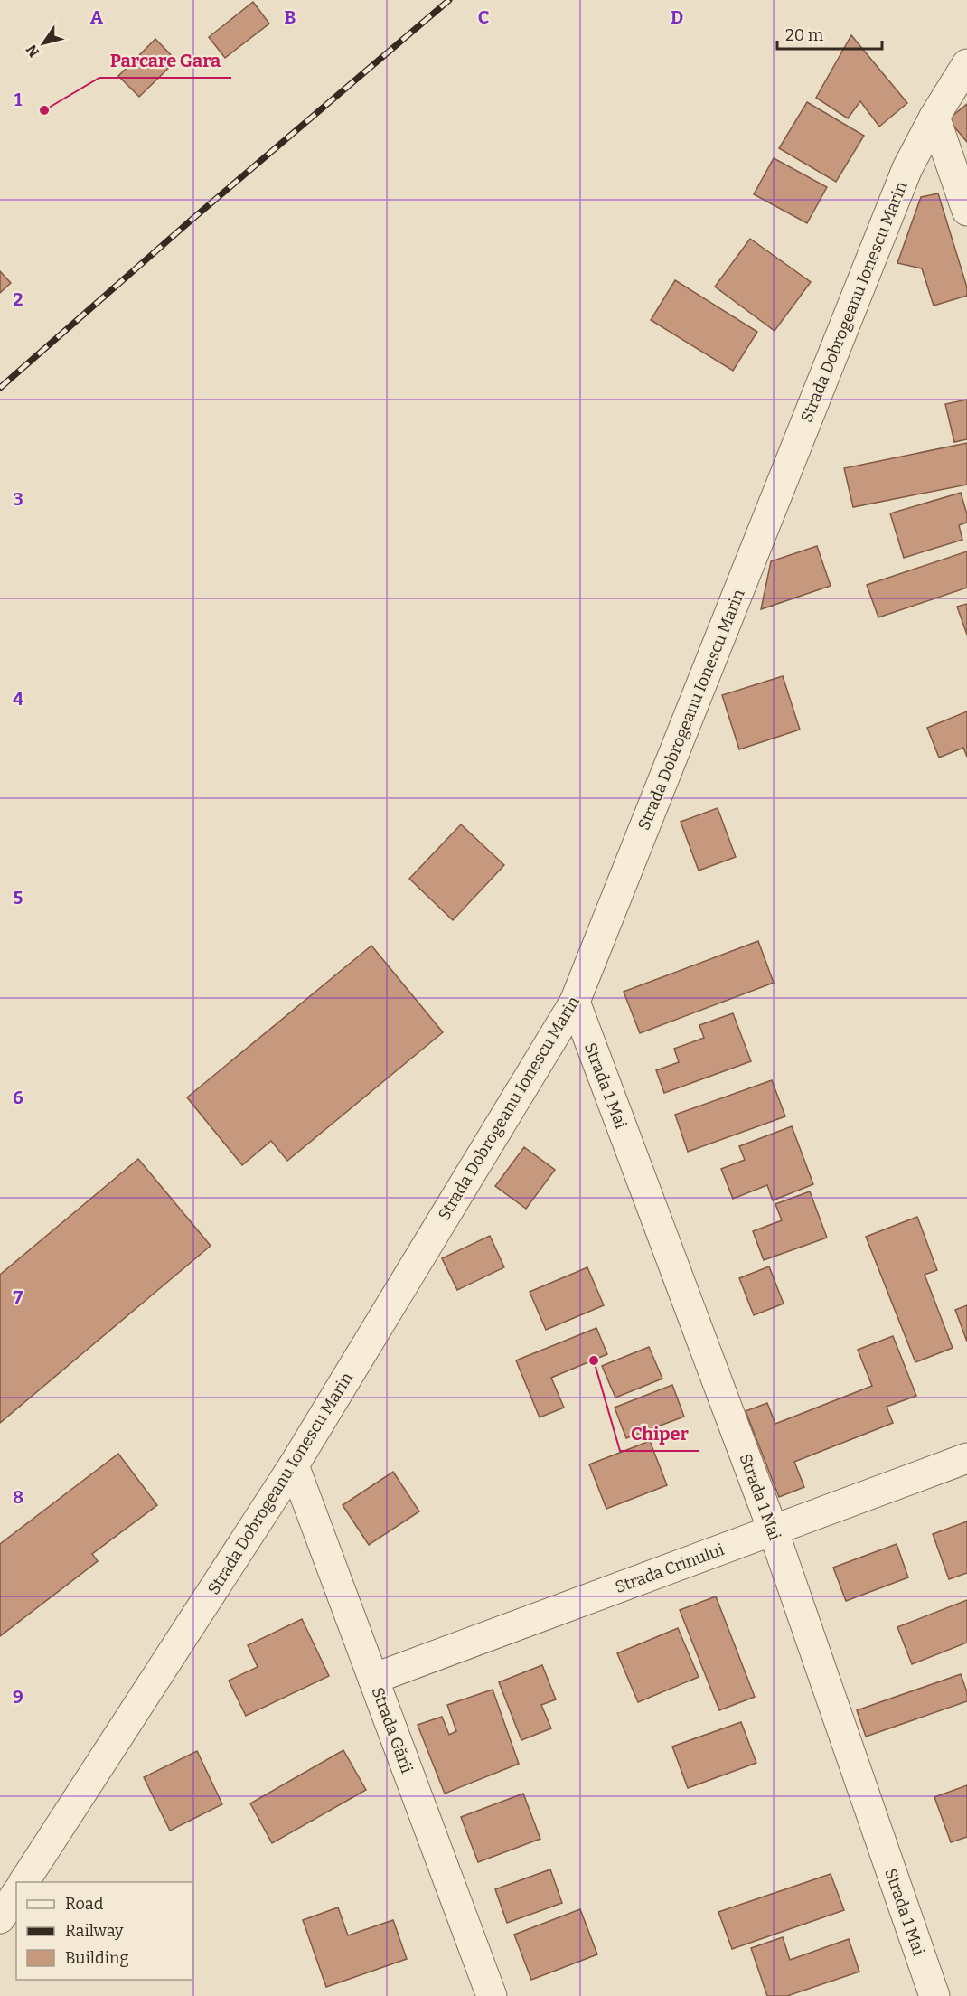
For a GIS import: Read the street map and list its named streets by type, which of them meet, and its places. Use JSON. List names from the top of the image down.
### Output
{
  "streets": {
    "street": [
      "Strada Dobrogeanu Ionescu Marin",
      "Strada 1 Mai",
      "Strada Crinului",
      "Strada Gării"
    ]
  },
  "crossings": [
    ["Strada Dobrogeanu Ionescu Marin", "Strada 1 Mai"],
    ["Strada Dobrogeanu Ionescu Marin", "Strada Gării"],
    ["Strada 1 Mai", "Strada Crinului"],
    ["Strada Crinului", "Strada Gării"]
  ],
  "places": ["Parcare Gara", "Chiper"],
  "legend": ["Road", "Railway", "Building"],
  "scale_bar": "20 m",
  "north": "bottom left",
  "grid": {
    "columns": [
      "A",
      "B",
      "C",
      "D"
    ],
    "rows": [
      "1",
      "2",
      "3",
      "4",
      "5",
      "6",
      "7",
      "8",
      "9"
    ]
  }
}
